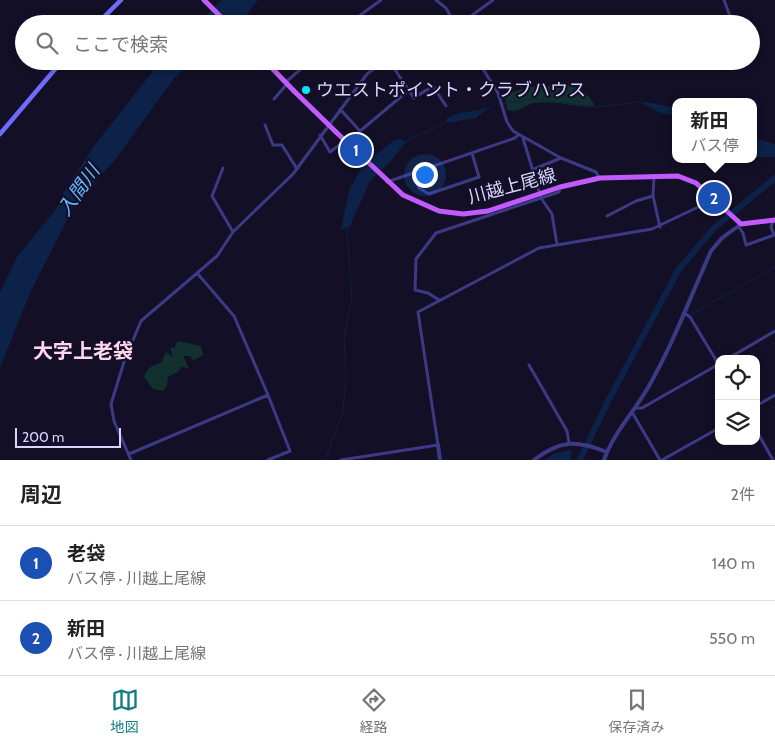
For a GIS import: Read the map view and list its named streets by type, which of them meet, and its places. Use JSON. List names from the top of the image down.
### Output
{
  "streets": {
    "main road": ["川越上尾線"]
  },
  "districts": ["大字上老袋"],
  "water": ["入間川"],
  "places": ["ウエストポイント・クラブハウス"],
  "scale_bar": "200 m",
  "page": {
    "search": "ここで検索",
    "popup": ["新田", "バス停"],
    "pins": ["1", "2"],
    "scale": "200 m",
    "heading": ["周辺", "2件"],
    "list": [
      {
        "mark": "1",
        "name": "老袋",
        "note": "バス停 · 川越上尾線",
        "value": "140 m"
      },
      {
        "mark": "2",
        "name": "新田",
        "note": "バス停 · 川越上尾線",
        "value": "550 m"
      }
    ],
    "nav": ["地図", "経路", "保存済み"]
  }
}
